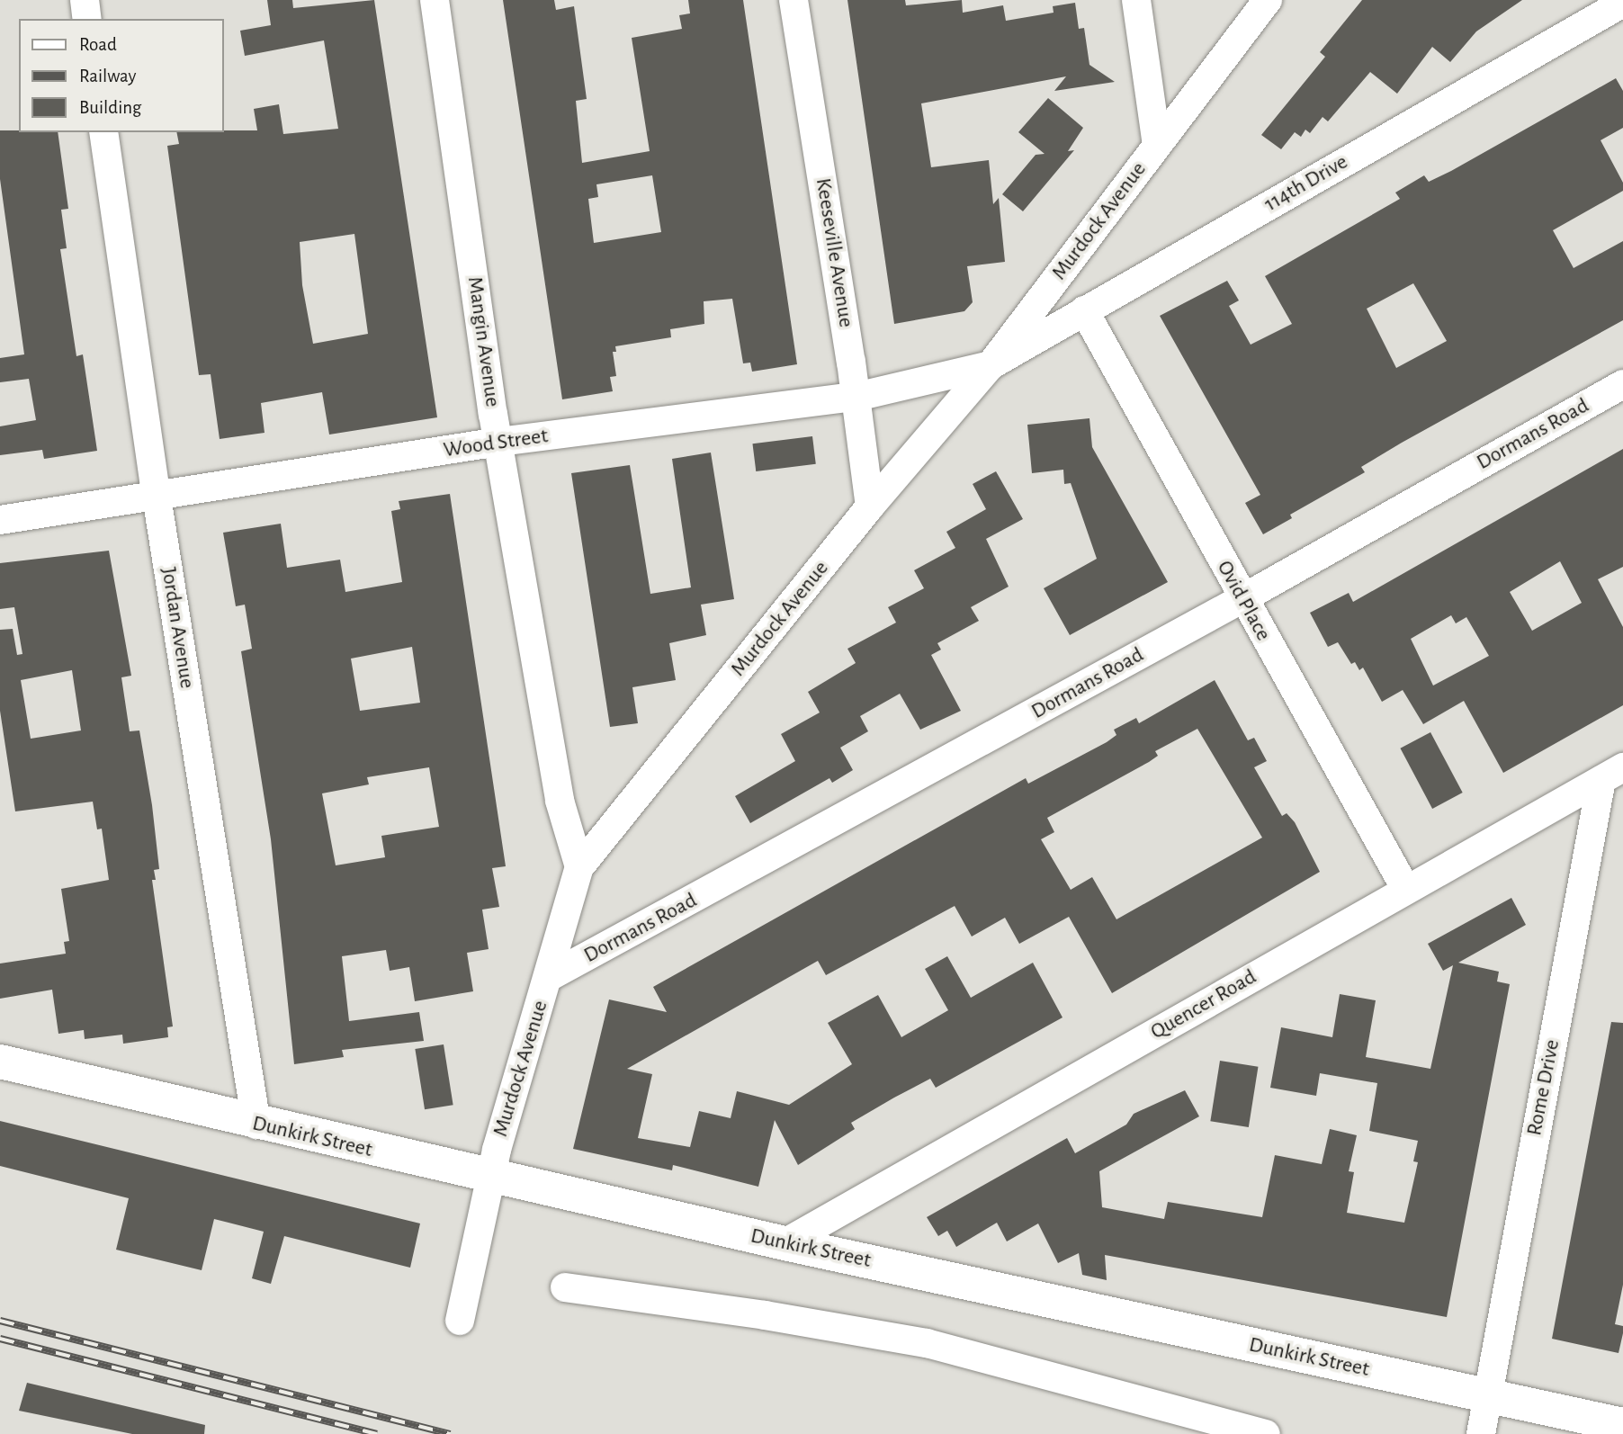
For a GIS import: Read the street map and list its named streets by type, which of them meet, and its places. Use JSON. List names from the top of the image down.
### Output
{
  "streets": {
    "main road": ["Dunkirk Street"],
    "street": [
      "114th Drive",
      "Murdock Avenue",
      "Keeseville Avenue",
      "Mangin Avenue",
      "Dormans Road",
      "Wood Street",
      "Ovid Place",
      "Jordan Avenue",
      "Quencer Road",
      "Rome Drive"
    ]
  },
  "crossings": [
    ["114th Drive", "Murdock Avenue"],
    ["114th Drive", "Wood Street"],
    ["114th Drive", "Ovid Place"],
    ["Murdock Avenue", "Keeseville Avenue"],
    ["Murdock Avenue", "Mangin Avenue"],
    ["Murdock Avenue", "Dormans Road"],
    ["Murdock Avenue", "Wood Street"],
    ["Murdock Avenue", "Dunkirk Street"],
    ["Keeseville Avenue", "Wood Street"],
    ["Mangin Avenue", "Wood Street"],
    ["Dormans Road", "Ovid Place"],
    ["Wood Street", "Jordan Avenue"],
    ["Ovid Place", "Quencer Road"],
    ["Jordan Avenue", "Dunkirk Street"],
    ["Quencer Road", "Rome Drive"],
    ["Quencer Road", "Dunkirk Street"],
    ["Rome Drive", "Dunkirk Street"]
  ],
  "legend": ["Road", "Railway", "Building"]
}
